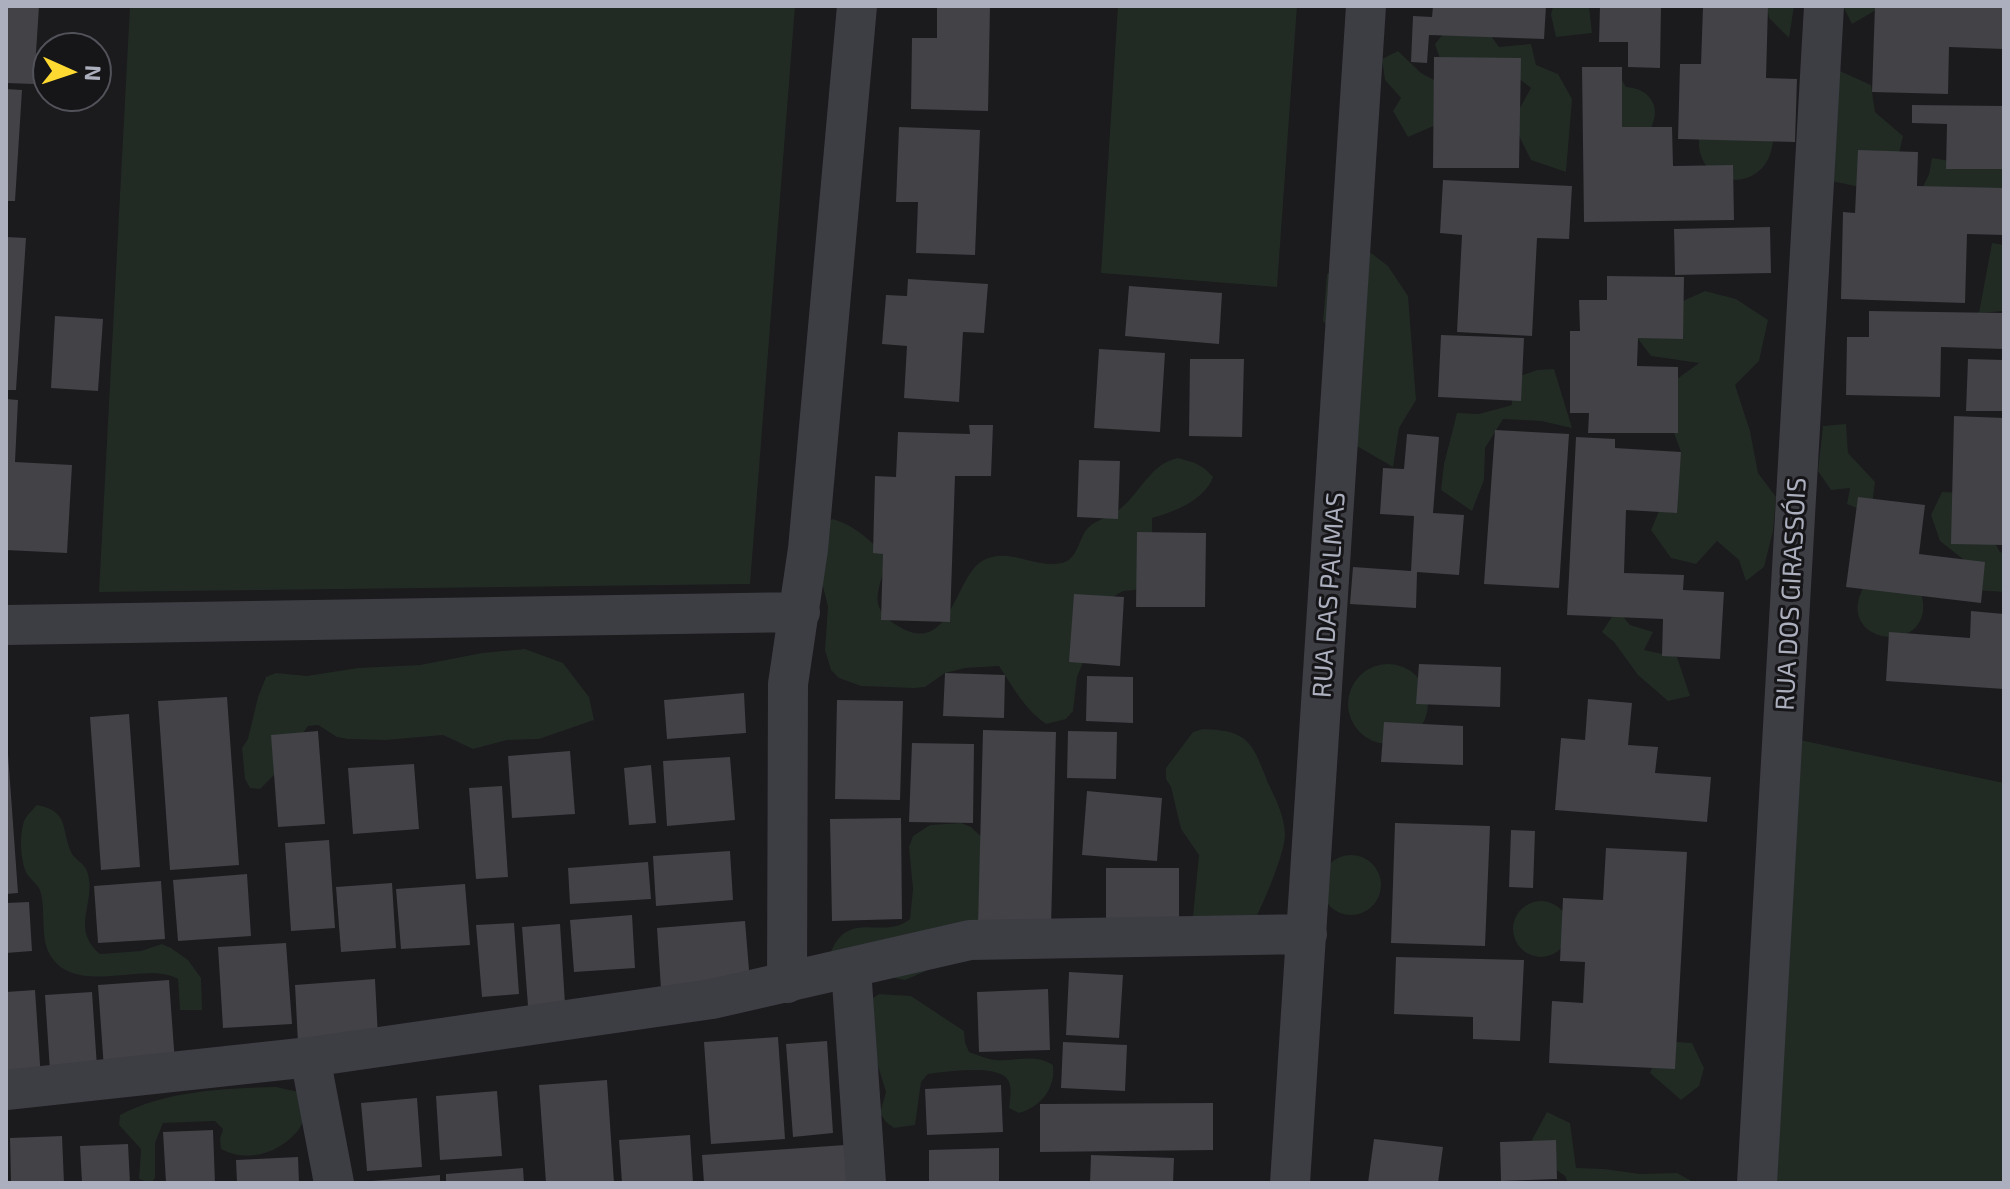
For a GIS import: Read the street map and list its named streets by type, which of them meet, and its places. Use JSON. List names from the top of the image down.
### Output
{
  "streets": {
    "street": ["RUA DOS GIRASSÓIS", "RUA DAS PALMAS"]
  },
  "north": "right"
}
